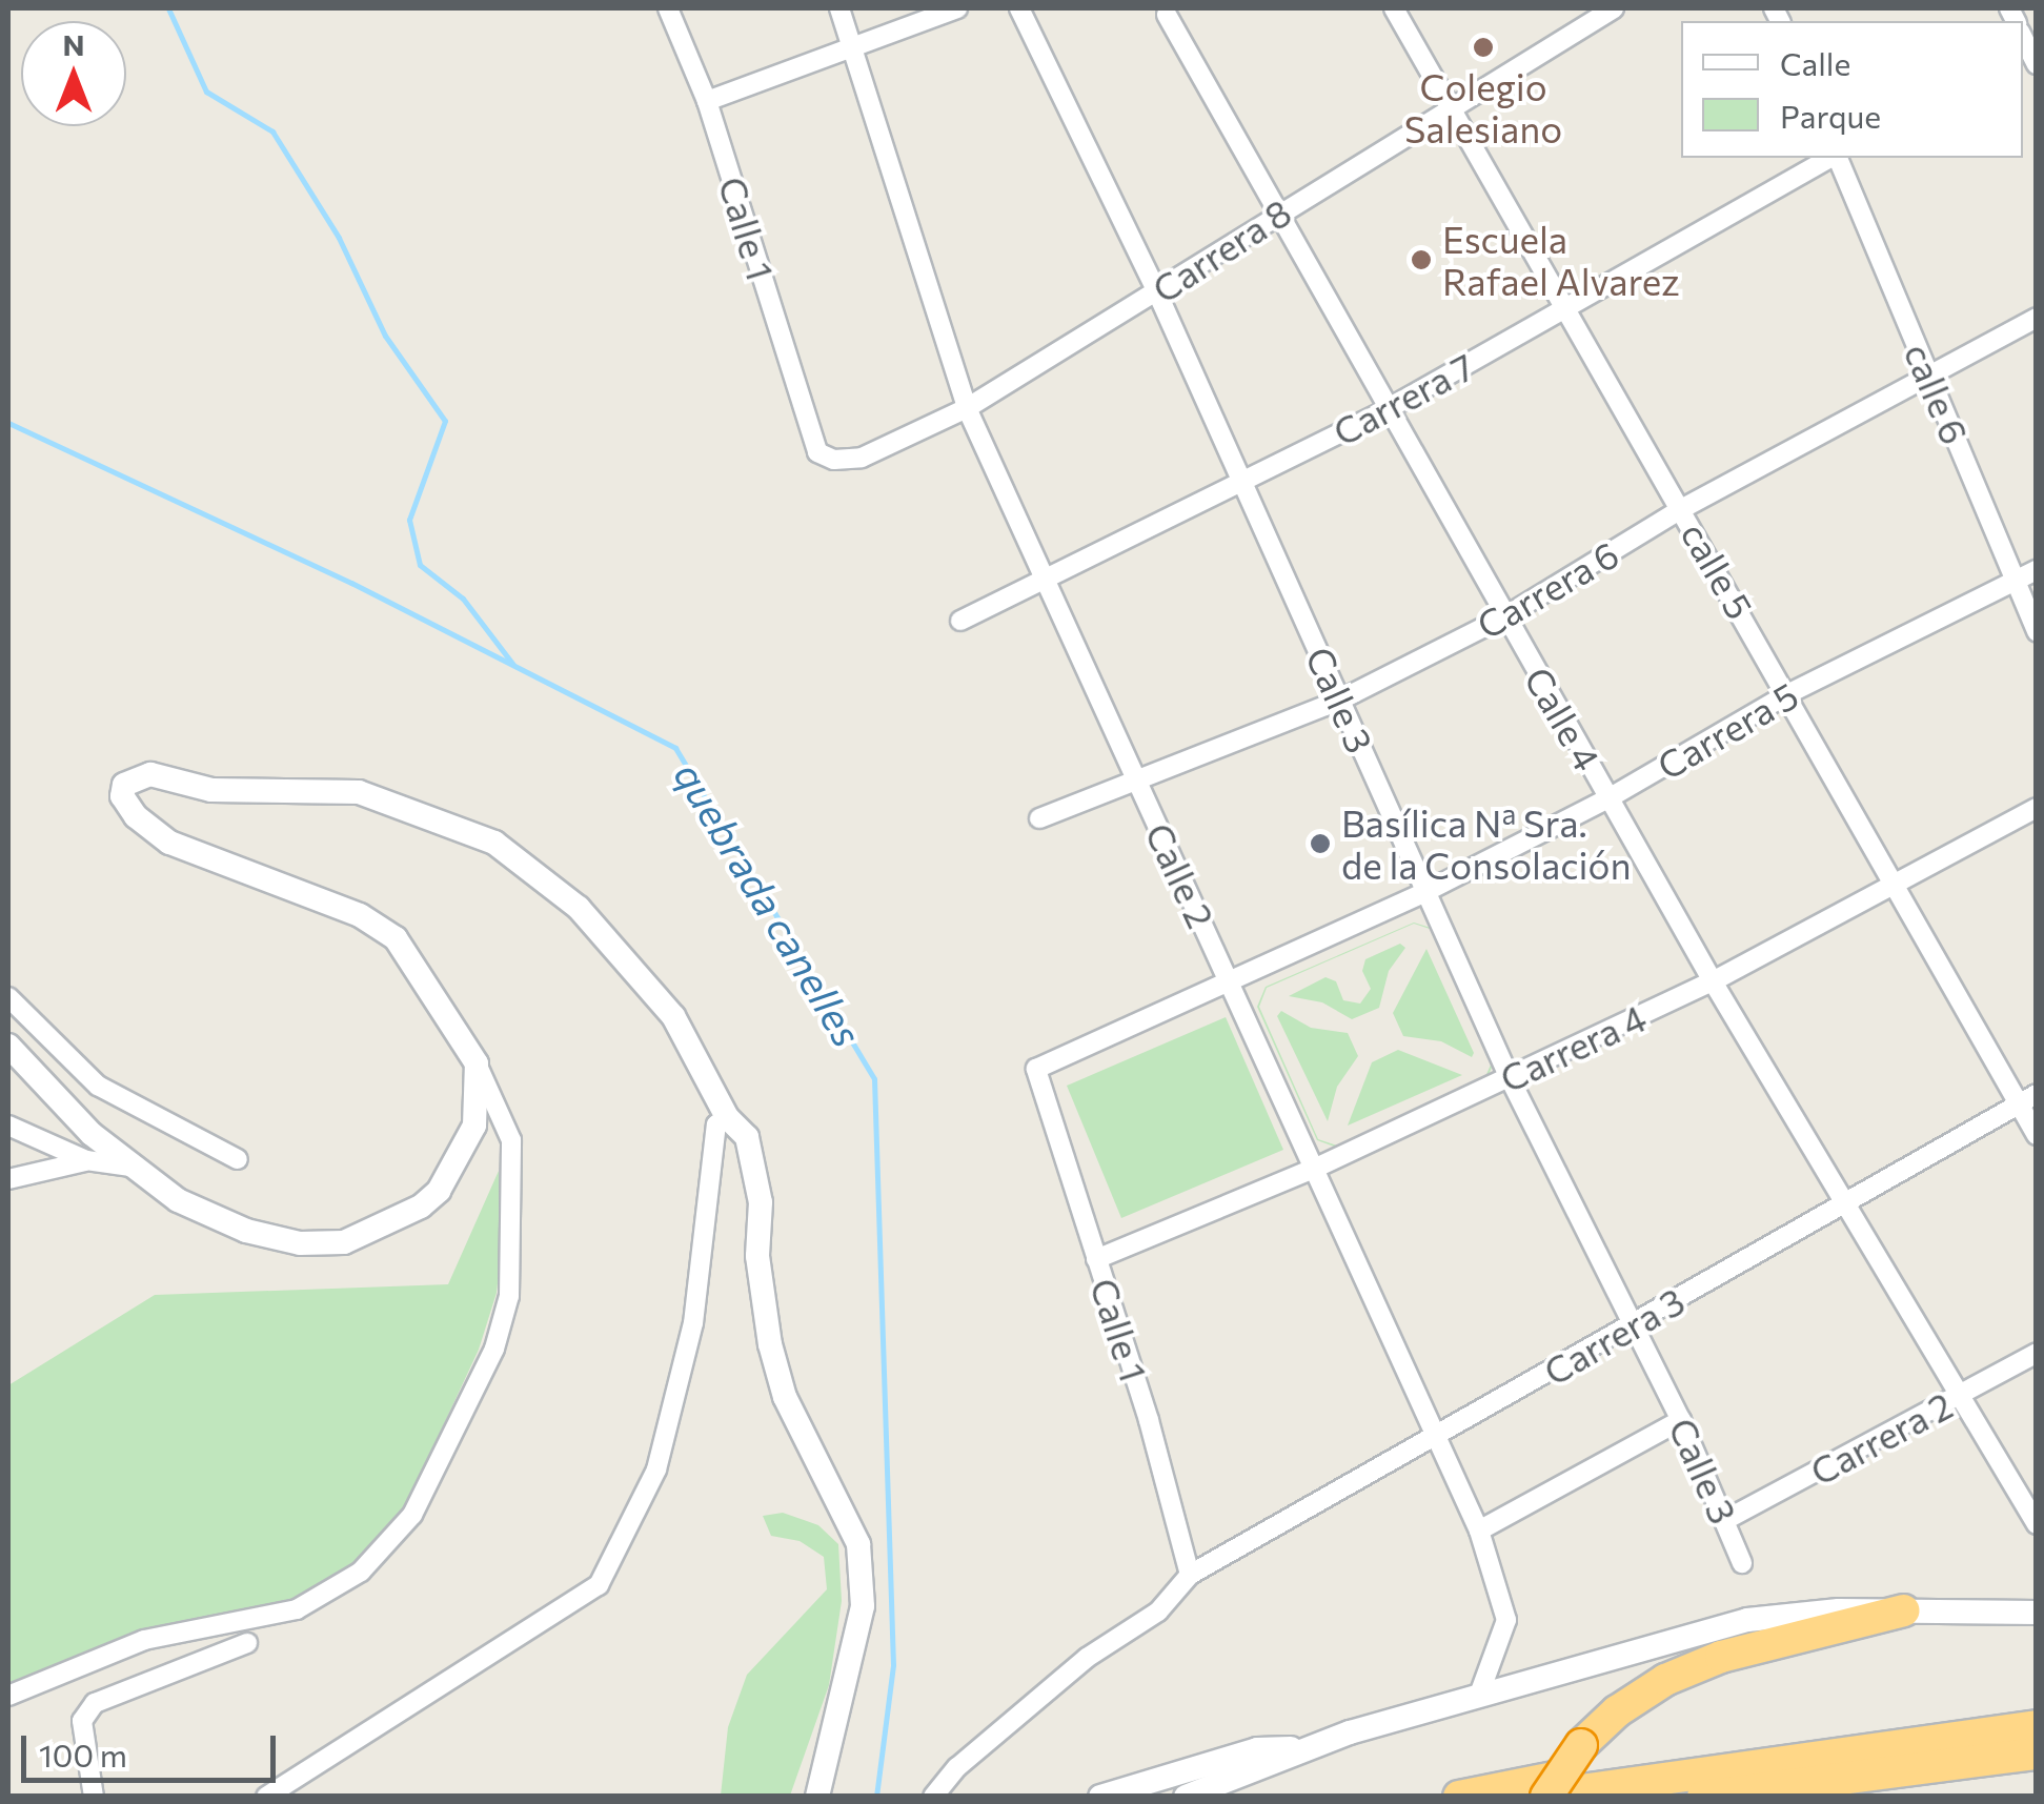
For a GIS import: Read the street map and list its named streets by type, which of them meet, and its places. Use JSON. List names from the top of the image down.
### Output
{
  "streets": {
    "street": [
      "Calle 1",
      "Carrera 8",
      "calle 6",
      "Carrera 7",
      "calle 5",
      "Carrera 6",
      "Calle 3",
      "Calle 4",
      "Carrera 5",
      "Calle 2",
      "Carrera 4",
      "Carrera 3",
      "Carrera 2"
    ]
  },
  "crossings": [
    ["Calle 1", "Carrera 8"],
    ["Calle 1", "Carrera 5"],
    ["Calle 1", "Carrera 4"],
    ["Calle 1", "Carrera 3"],
    ["Carrera 8", "calle 5"],
    ["Carrera 8", "Calle 3"],
    ["Carrera 8", "Calle 4"],
    ["Carrera 8", "Calle 2"],
    ["calle 6", "Carrera 6"],
    ["calle 6", "Carrera 5"],
    ["Carrera 7", "calle 5"],
    ["Carrera 7", "Calle 3"],
    ["Carrera 7", "Calle 4"],
    ["Carrera 7", "Calle 2"],
    ["calle 5", "Carrera 6"],
    ["calle 5", "Carrera 5"],
    ["calle 5", "Carrera 4"],
    ["calle 5", "Carrera 3"],
    ["Carrera 6", "Calle 3"],
    ["Carrera 6", "Calle 4"],
    ["Carrera 6", "Calle 2"],
    ["Calle 3", "Carrera 5"],
    ["Calle 3", "Carrera 4"],
    ["Calle 3", "Carrera 3"],
    ["Calle 3", "Carrera 2"],
    ["Calle 4", "Carrera 5"],
    ["Calle 4", "Carrera 4"],
    ["Calle 4", "Carrera 3"],
    ["Calle 4", "Carrera 2"],
    ["Carrera 5", "Calle 2"],
    ["Calle 2", "Carrera 4"],
    ["Calle 2", "Carrera 3"]
  ],
  "water": ["quebrada canelles"],
  "places": ["Colegio Salesiano", "Escuela Rafael Alvarez", "Basílica Nª Sra. de la Consolación"],
  "legend": ["Calle", "Parque"],
  "scale_bar": "100 m",
  "north": "top"
}
